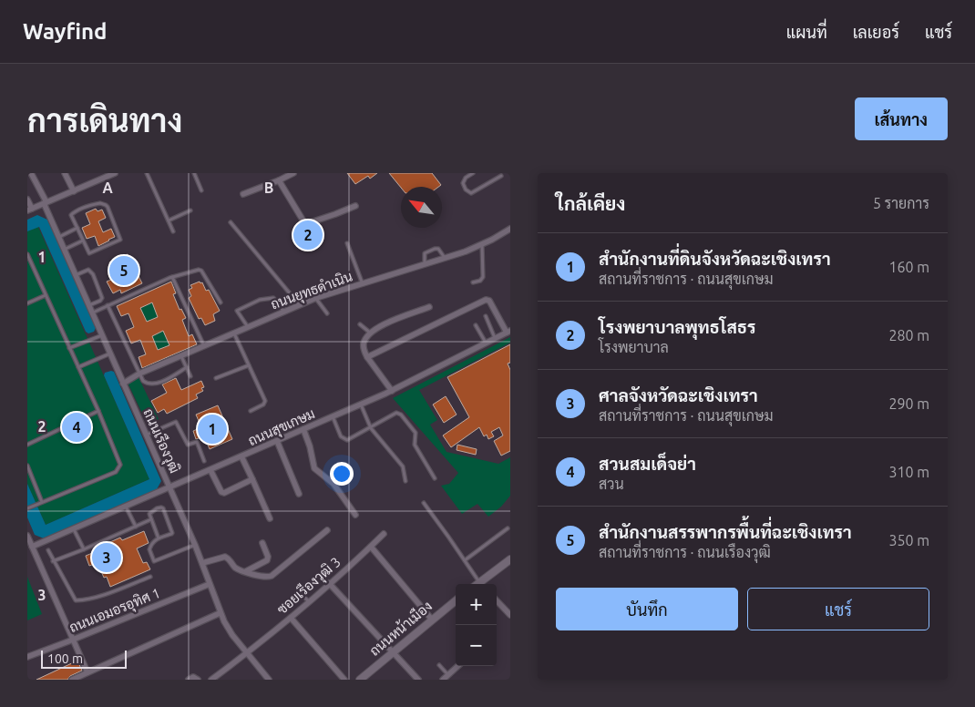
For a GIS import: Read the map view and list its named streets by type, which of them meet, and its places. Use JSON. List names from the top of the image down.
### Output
{
  "streets": {
    "street": [
      "ถนนยุทธดำเนิน",
      "ถนนสุขเกษม",
      "ถนนเรืองวุฒิ",
      "ซอยเรืองวุฒิ 3",
      "ถนนเอมอรอุทิศ 1",
      "ถนนหน้าเมือง"
    ]
  },
  "crossings": [
    ["ถนนยุทธดำเนิน", "ถนนเรืองวุฒิ"],
    ["ถนนสุขเกษม", "ถนนเรืองวุฒิ"],
    ["ถนนเรืองวุฒิ", "ซอยเรืองวุฒิ 3"],
    ["ถนนเรืองวุฒิ", "ถนนเอมอรอุทิศ 1"]
  ],
  "scale_bar": "100 m",
  "north": "top left",
  "page": {
    "header": "Wayfind",
    "nav": ["แผนที่", "เลเยอร์", "แชร์"],
    "buttons": [
      "เส้นทาง",
      ["บันทึก", "แชร์"]
    ],
    "title": "การเดินทาง",
    "heading": ["ใกล้เคียง", "5 รายการ"],
    "pins": [
      "2",
      "5",
      "4",
      "1",
      "3"
    ],
    "list": [
      {
        "mark": "1",
        "name": "สำนักงานที่ดินจังหวัดฉะเชิงเทรา",
        "note": "สถานที่ราชการ · ถนนสุขเกษม",
        "value": "160 m"
      },
      {
        "mark": "2",
        "name": "โรงพยาบาลพุทธโสธร",
        "note": "โรงพยาบาล",
        "value": "280 m"
      },
      {
        "mark": "3",
        "name": "ศาลจังหวัดฉะเชิงเทรา",
        "note": "สถานที่ราชการ · ถนนสุขเกษม",
        "value": "290 m"
      },
      {
        "mark": "4",
        "name": "สวนสมเด็จย่า",
        "note": "สวน",
        "value": "310 m"
      },
      {
        "mark": "5",
        "name": "สำนักงานสรรพากรพื้นที่ฉะเชิงเทรา",
        "note": "สถานที่ราชการ · ถนนเรืองวุฒิ",
        "value": "350 m"
      }
    ],
    "map_buttons": ["+", "−"],
    "scale": "100 m"
  },
  "grid": {
    "columns": ["A", "B"],
    "rows": ["1", "2", "3"]
  }
}
